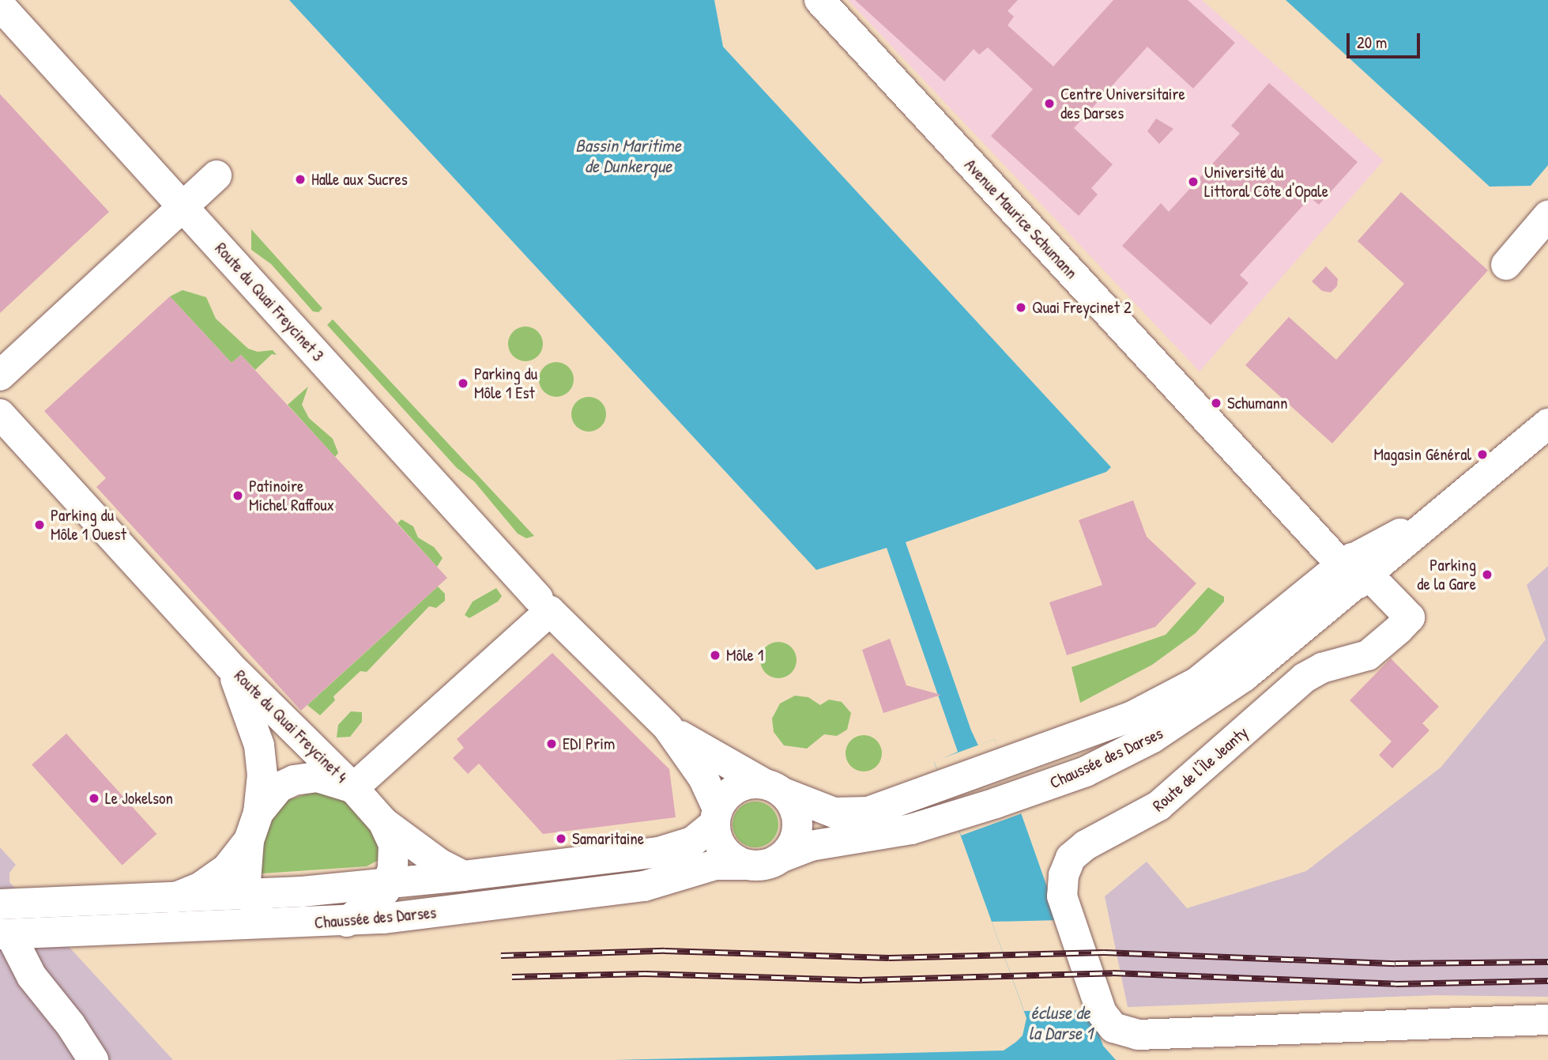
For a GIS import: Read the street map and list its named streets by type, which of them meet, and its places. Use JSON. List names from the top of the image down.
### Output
{
  "streets": {
    "street": [
      "Avenue Maurice Schumann",
      "Route du Quai Freycinet 3",
      "Route du Quai Freycinet 4",
      "Chaussée des Darses",
      "Route de l'Île Jeanty"
    ]
  },
  "crossings": [
    ["Avenue Maurice Schumann", "Chaussée des Darses"],
    ["Avenue Maurice Schumann", "Route de l'Île Jeanty"],
    ["Route du Quai Freycinet 3", "Chaussée des Darses"],
    ["Route du Quai Freycinet 4", "Chaussée des Darses"],
    ["Chaussée des Darses", "Route de l'Île Jeanty"]
  ],
  "water": ["Bassin Maritime de Dunkerque", "écluse de la Darse 1"],
  "places": [
    "Centre Universitaire des Darses",
    "Halle aux Sucres",
    "Université du Littoral Côte d'Opale",
    "Quai Freycinet 2",
    "Parking du Môle 1 Est",
    "Schumann",
    "Magasin Général",
    "Patinoire Michel Raffoux",
    "Parking du Môle 1 Ouest",
    "Parking de la Gare",
    "Môle 1",
    "EDI Prim",
    "Le Jokelson",
    "Samaritaine"
  ],
  "scale_bar": "20 m"
}
